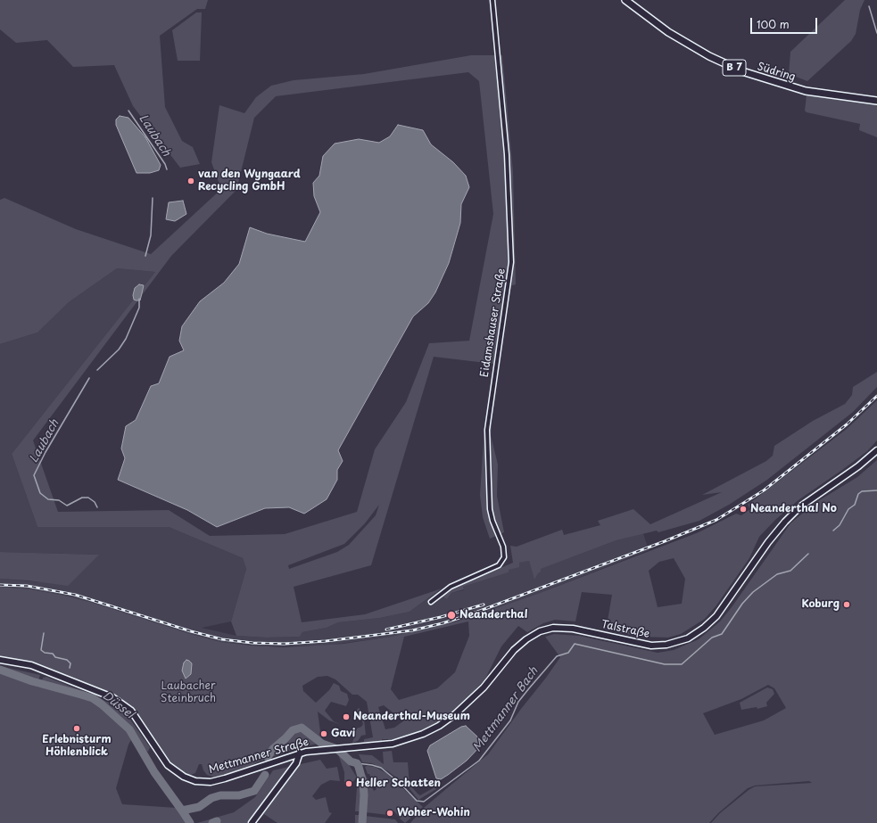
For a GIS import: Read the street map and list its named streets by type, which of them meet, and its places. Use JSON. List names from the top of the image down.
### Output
{
  "streets": {
    "main road": [
      "B 7",
      "Südring",
      "Talstraße",
      "Mettmanner Straße"
    ],
    "street": ["Eidamshauser Straße"]
  },
  "crossings": [
    ["Talstraße", "Mettmanner Straße"]
  ],
  "water": ["Laubach", "Düssel", "Mettmanner Bach"],
  "parks": ["Laubacher Steinbruch"],
  "places": [
    "van den Wyngaard Recycling GmbH",
    "Neanderthal No",
    "Koburg",
    "Neanderthal",
    "Neanderthal-Museum",
    "Erlebnisturm Höhlenblick",
    "Gavi",
    "Heller Schatten",
    "Woher-Wohin"
  ],
  "scale_bar": "100 m"
}
